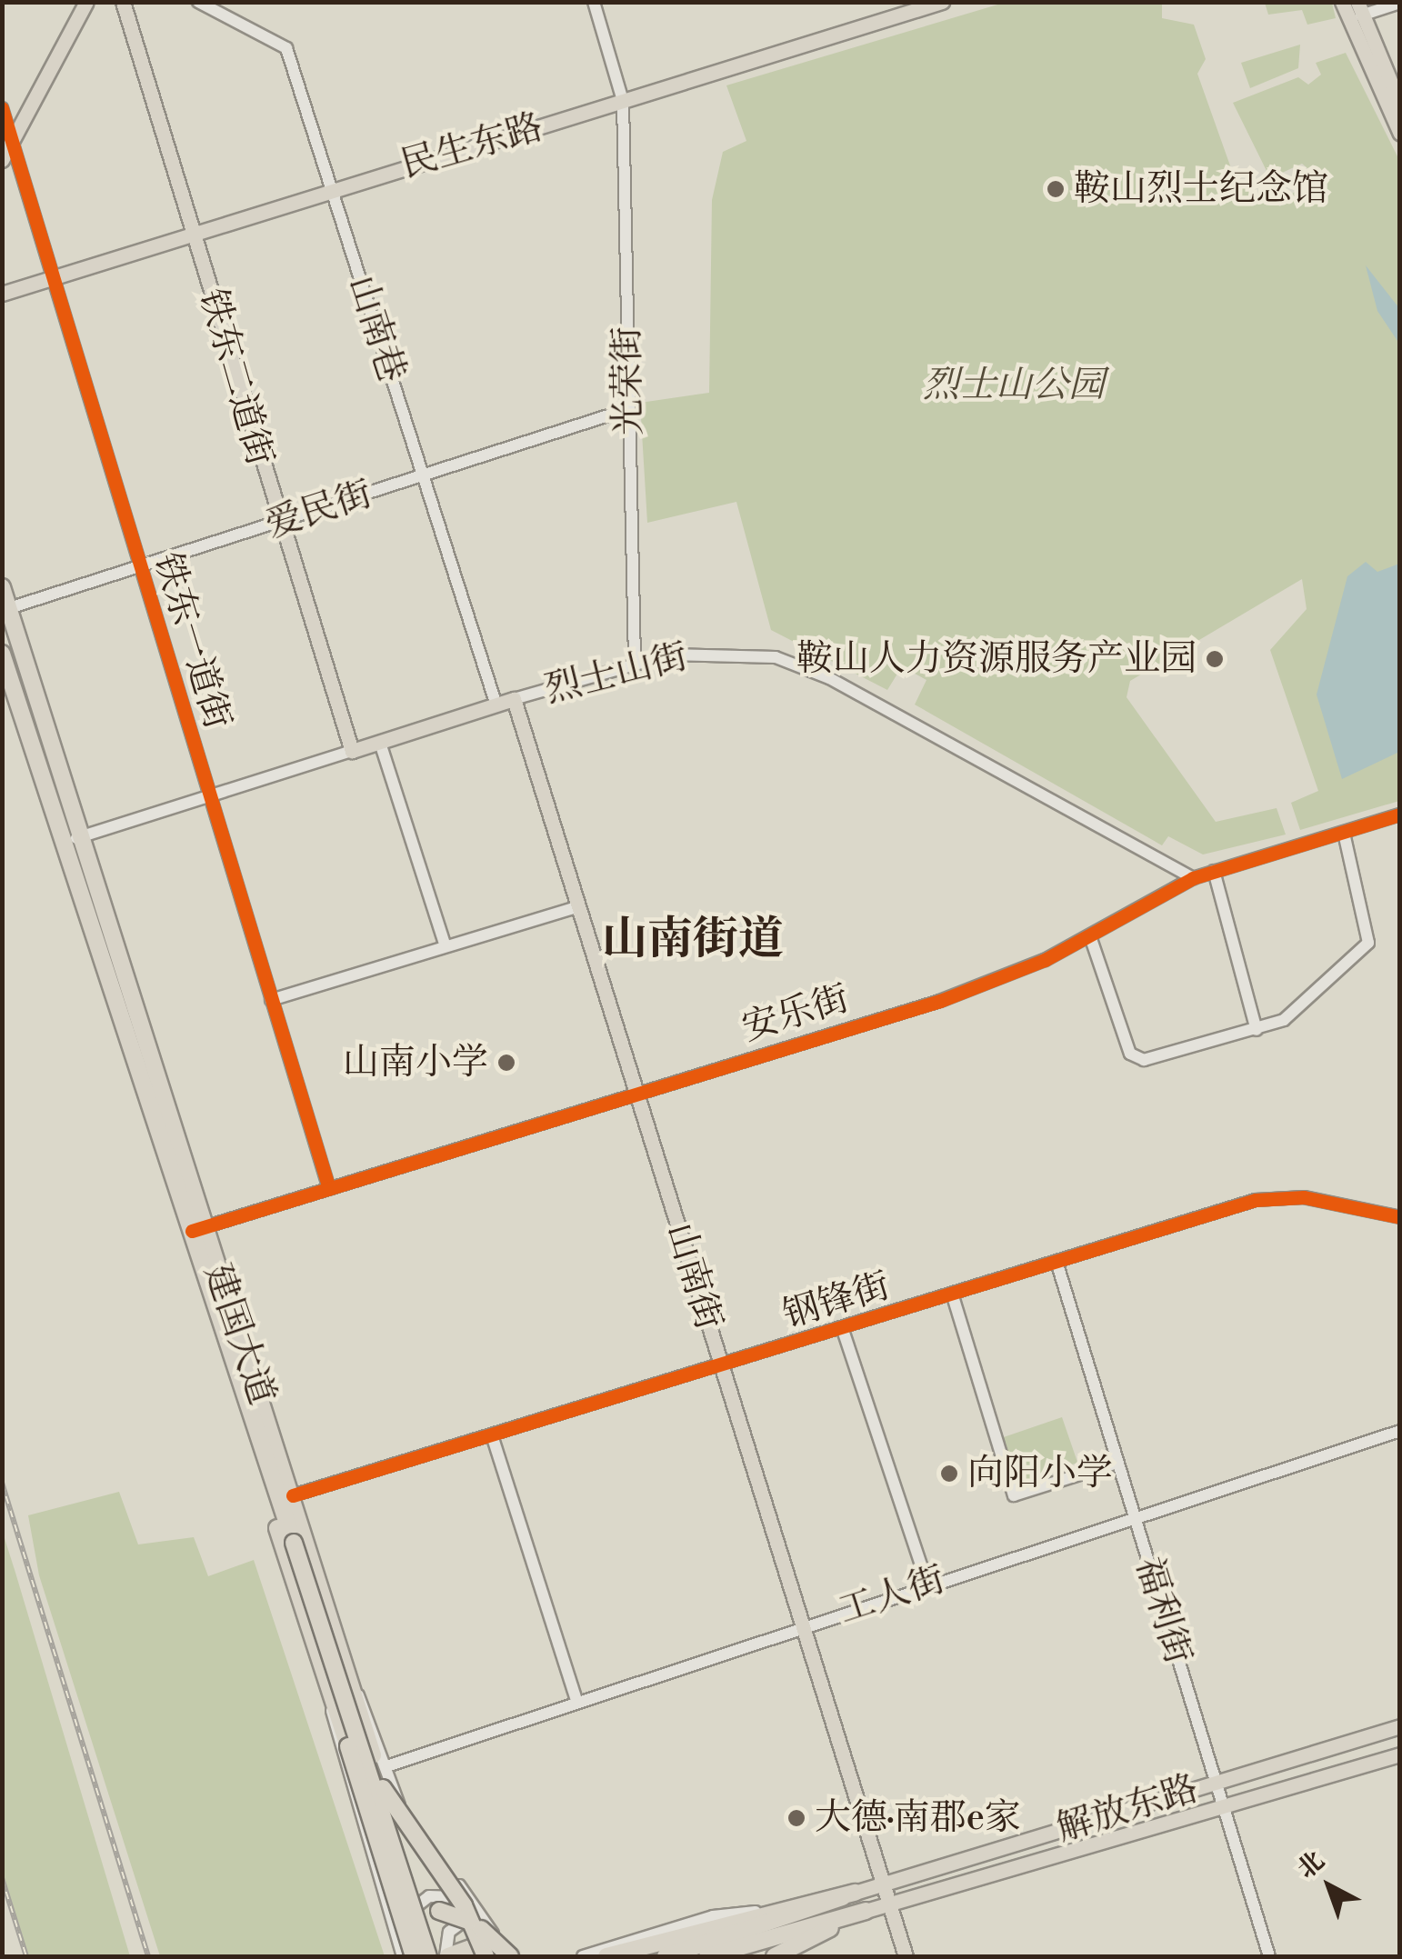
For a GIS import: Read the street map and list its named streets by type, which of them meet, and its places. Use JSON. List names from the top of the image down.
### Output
{
  "streets": {
    "highway": ["建国大道"],
    "main road": [
      "民生东路",
      "铁东二道街",
      "烈士山街",
      "山南街",
      "解放东路"
    ],
    "street": [
      "山南巷",
      "光荣街",
      "爱民街",
      "铁东一道街",
      "安乐街",
      "钢锋街",
      "工人街",
      "福利街"
    ]
  },
  "crossings": [
    ["民生东路", "山南巷"],
    ["民生东路", "铁东二道街"],
    ["民生东路", "光荣街"],
    ["民生东路", "铁东一道街"],
    ["山南巷", "爱民街"],
    ["山南巷", "烈士山街"],
    ["铁东二道街", "爱民街"],
    ["铁东二道街", "烈士山街"],
    ["光荣街", "爱民街"],
    ["光荣街", "烈士山街"],
    ["爱民街", "铁东一道街"],
    ["爱民街", "建国大道"],
    ["铁东一道街", "烈士山街"],
    ["铁东一道街", "安乐街"],
    ["烈士山街", "安乐街"],
    ["烈士山街", "山南街"],
    ["烈士山街", "建国大道"],
    ["安乐街", "山南街"],
    ["安乐街", "建国大道"],
    ["山南街", "钢锋街"],
    ["山南街", "工人街"],
    ["山南街", "解放东路"],
    ["钢锋街", "建国大道"],
    ["钢锋街", "福利街"],
    ["建国大道", "工人街"],
    ["工人街", "福利街"],
    ["福利街", "解放东路"]
  ],
  "districts": ["山南街道"],
  "parks": ["烈士山公园"],
  "places": [
    "鞍山烈士纪念馆",
    "鞍山人力资源服务产业园",
    "山南小学",
    "向阳小学",
    "大德·南郡e家"
  ],
  "north": "top left"
}
